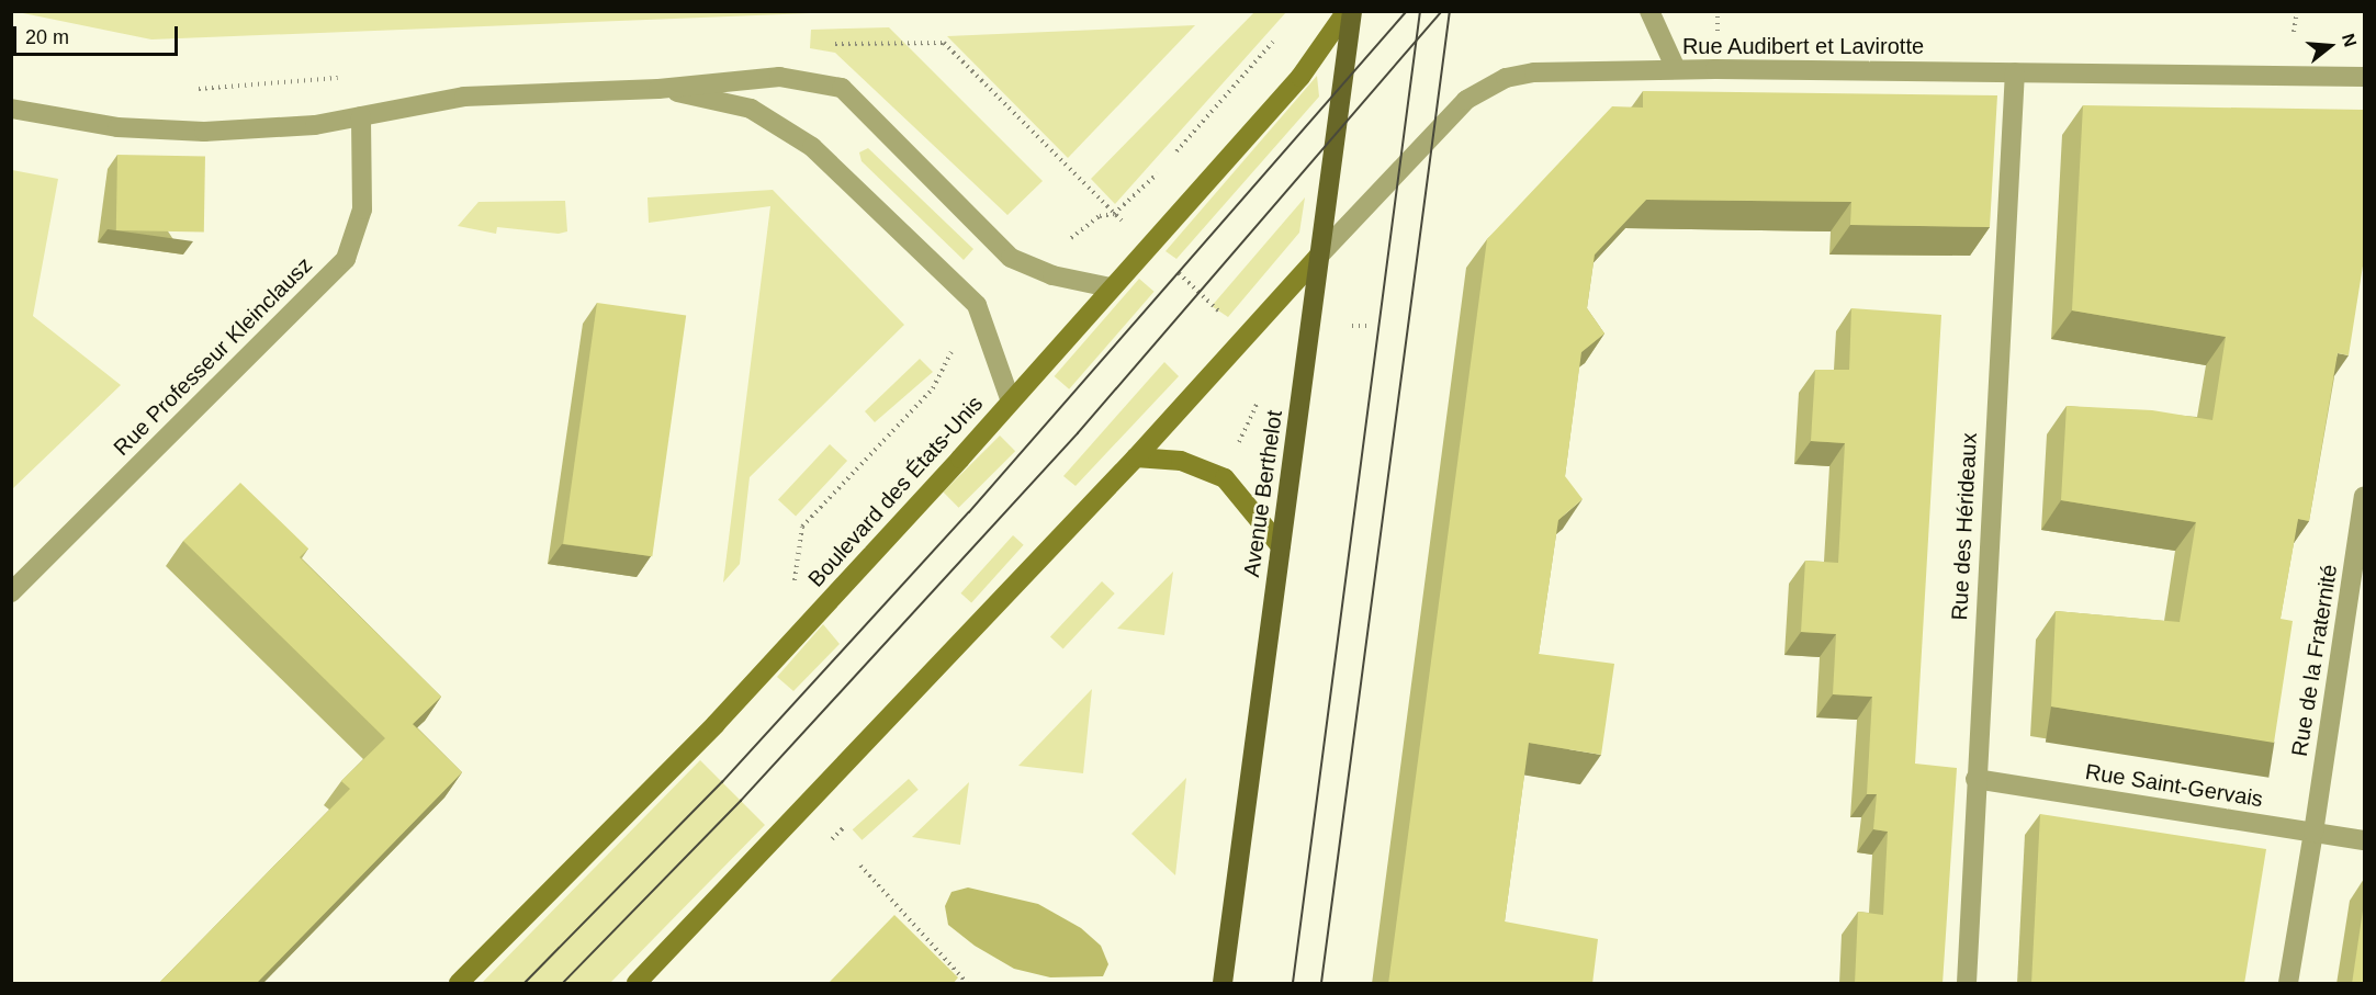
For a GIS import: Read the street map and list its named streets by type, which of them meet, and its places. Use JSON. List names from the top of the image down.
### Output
{
  "streets": {
    "main road": ["Boulevard des États-Unis", "Avenue Berthelot"],
    "street": [
      "Rue Audibert et Lavirotte",
      "Rue Professeur Kleinclausz",
      "Rue des Hérideaux",
      "Rue de la Fraternité",
      "Rue Saint-Gervais"
    ]
  },
  "crossings": [
    ["Rue Audibert et Lavirotte", "Avenue Berthelot"],
    ["Rue Audibert et Lavirotte", "Rue des Hérideaux"],
    ["Rue des Hérideaux", "Rue Saint-Gervais"],
    ["Rue de la Fraternité", "Rue Saint-Gervais"]
  ],
  "scale_bar": "20 m",
  "north": "right"
}
